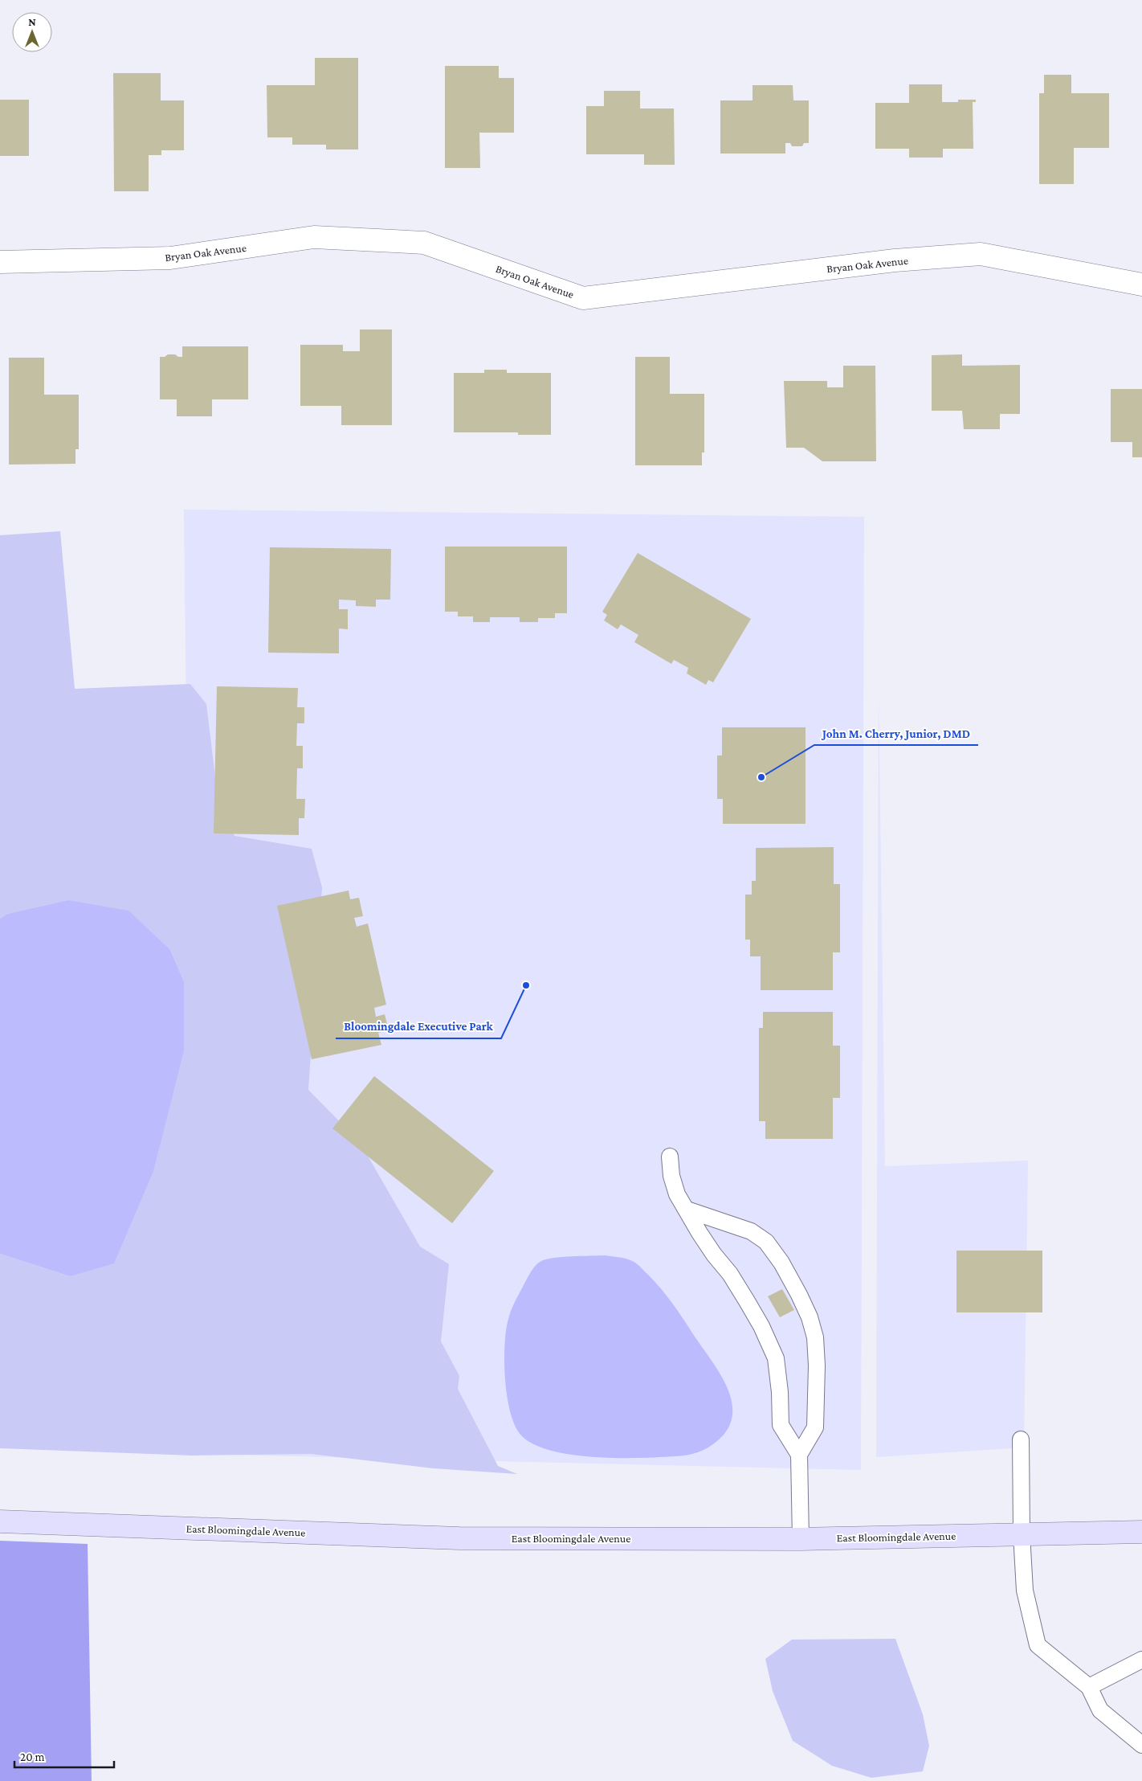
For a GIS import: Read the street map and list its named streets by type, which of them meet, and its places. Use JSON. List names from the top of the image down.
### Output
{
  "streets": {
    "main road": ["East Bloomingdale Avenue"],
    "street": ["Bryan Oak Avenue"]
  },
  "places": ["John M. Cherry, Junior, DMD", "Bloomingdale Executive Park"],
  "scale_bar": "20 m",
  "north": "top"
}
